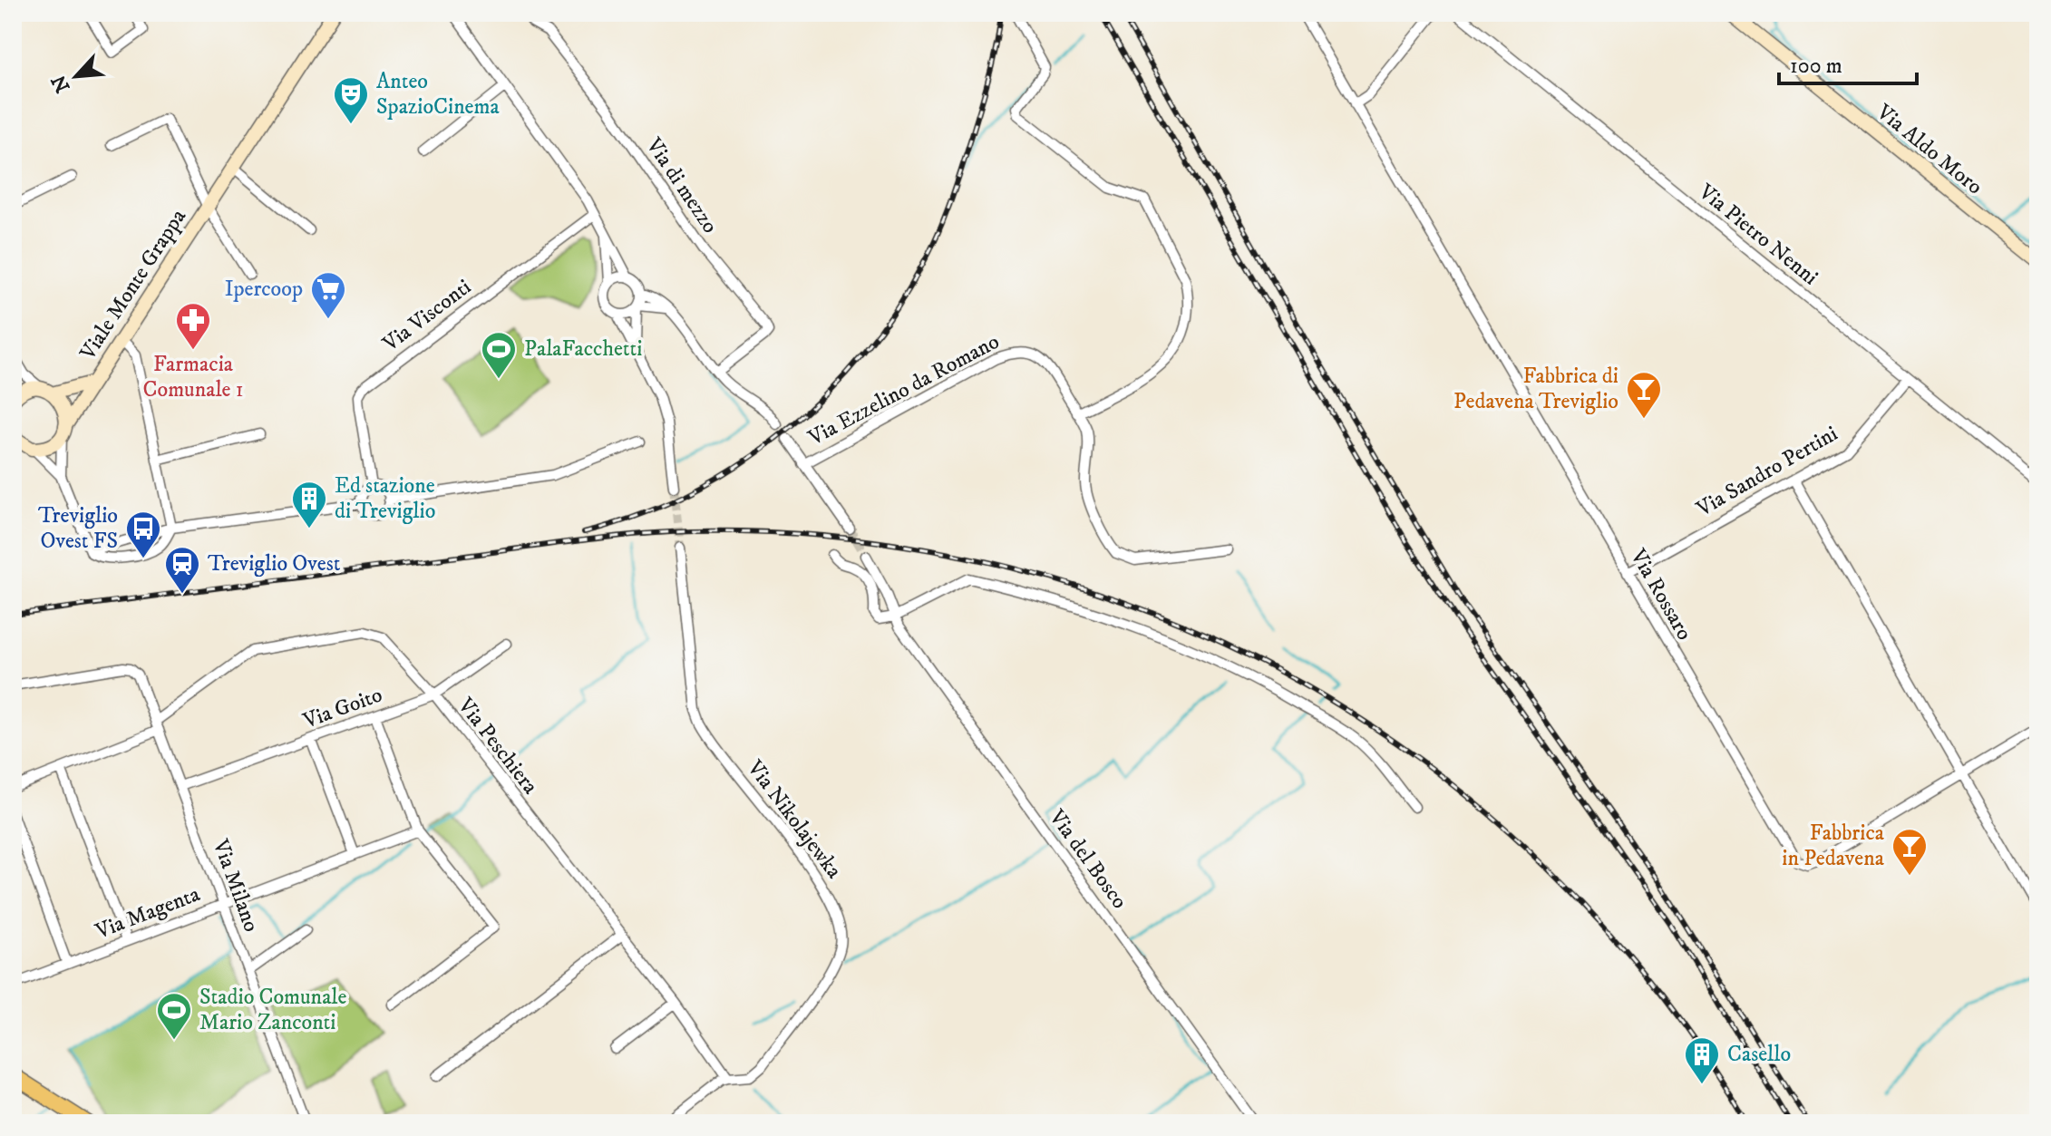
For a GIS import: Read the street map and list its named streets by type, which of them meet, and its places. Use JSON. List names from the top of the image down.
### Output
{
  "streets": {
    "main road": ["Via Aldo Moro", "Viale Monte Grappa"],
    "street": [
      "Via di mezzo",
      "Via Pietro Nenni",
      "Via Visconti",
      "Via Ezzelino da Romano",
      "Via Sandro Pertini",
      "Via Rossaro",
      "Via Goito",
      "Via Peschiera",
      "Via Nikolajewka",
      "Via del Bosco",
      "Via Milano",
      "Via Magenta"
    ]
  },
  "crossings": [
    ["Via Pietro Nenni", "Via Sandro Pertini"],
    ["Via Sandro Pertini", "Via Rossaro"],
    ["Via Goito", "Via Peschiera"],
    ["Via Goito", "Via Milano"],
    ["Via Peschiera", "Via Nikolajewka"],
    ["Via Peschiera", "Via Milano"],
    ["Via Milano", "Via Magenta"]
  ],
  "places": {
    "theatre": ["Anteo SpazioCinema"],
    "supermarket": ["Ipercoop"],
    "pharmacy": ["Farmacia Comunale 1"],
    "sports": ["PalaFacchetti", "Stadio Comunale Mario Zanconti"],
    "bar": ["Fabbrica di Pedavena Treviglio", "Fabbrica in Pedavena"],
    "building": ["Ed stazione di Treviglio", "Casello"],
    "bus stop": ["Treviglio Ovest FS"],
    "station": ["Treviglio Ovest"]
  },
  "scale_bar": "100 m",
  "north": "bottom left"
}
